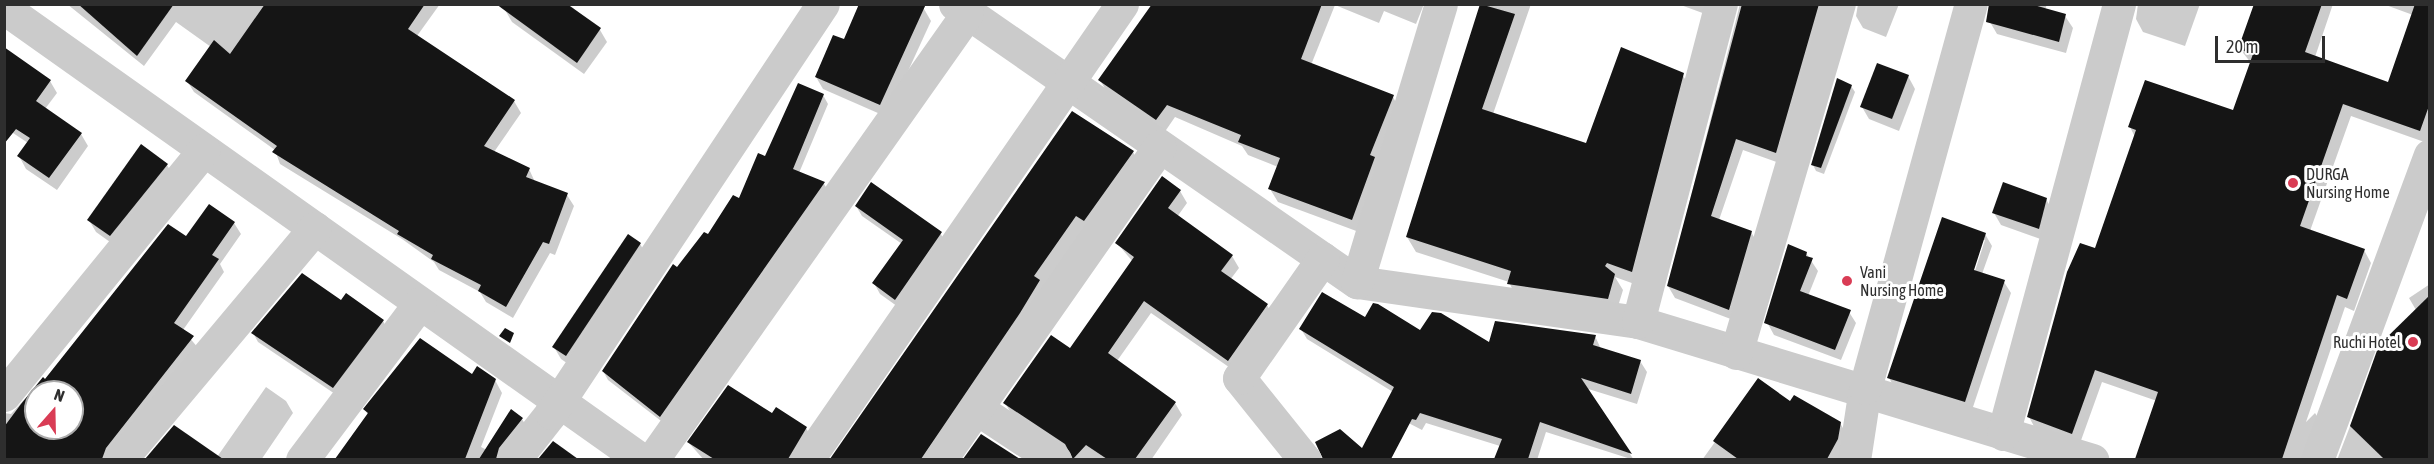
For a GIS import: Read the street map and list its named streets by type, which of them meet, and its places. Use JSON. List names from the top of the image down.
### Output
{
  "places": ["DURGA Nursing Home", "Vani Nursing Home", "Ruchi Hotel"],
  "scale_bar": "20 m",
  "north": "top"
}
